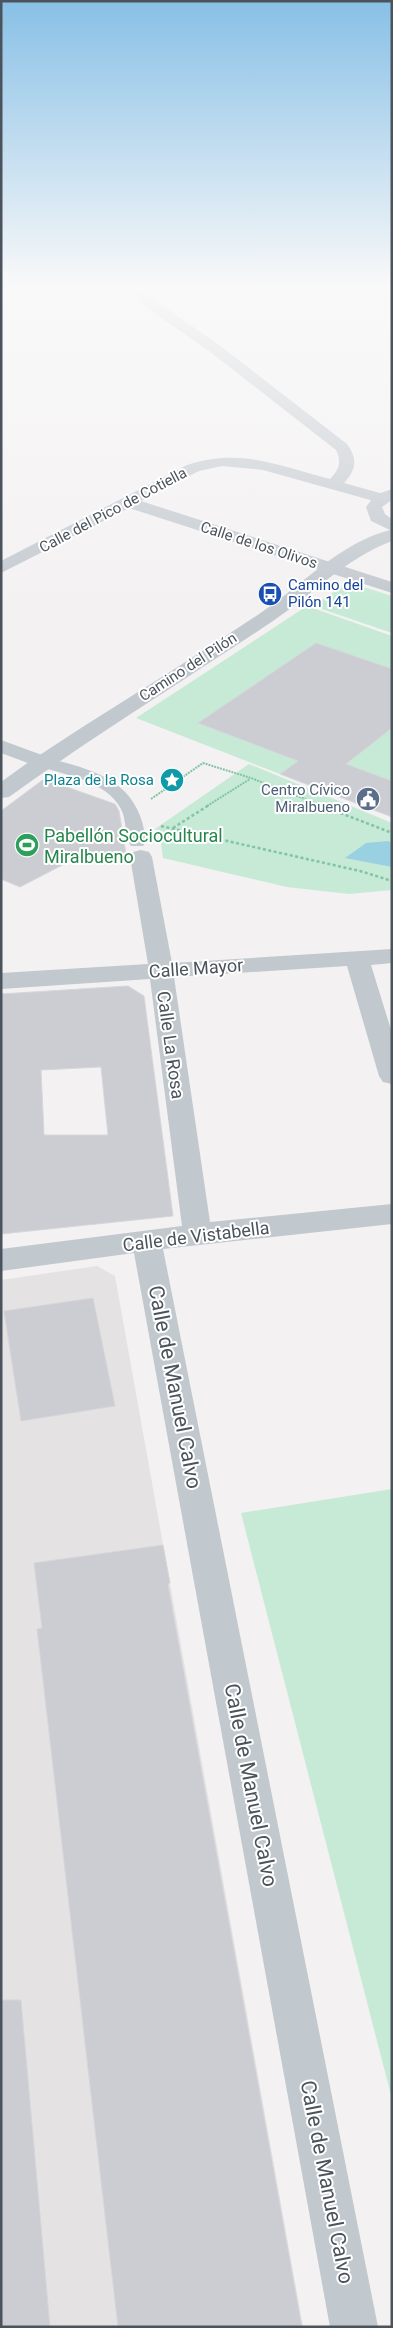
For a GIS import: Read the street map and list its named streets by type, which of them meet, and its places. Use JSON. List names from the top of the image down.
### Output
{
  "streets": {
    "street": [
      "Calle del Pico de Cotiella",
      "Calle de los Olivos",
      "Camino del Pilón",
      "Calle Mayor",
      "Calle La Rosa",
      "Calle de Vistabella",
      "Calle de Manuel Calvo"
    ]
  },
  "crossings": [
    ["Calle del Pico de Cotiella", "Calle de los Olivos"],
    ["Calle de los Olivos", "Camino del Pilón"],
    ["Camino del Pilón", "Calle La Rosa"],
    ["Calle Mayor", "Calle La Rosa"],
    ["Calle La Rosa", "Calle de Vistabella"],
    ["Calle de Vistabella", "Calle de Manuel Calvo"]
  ],
  "places": {
    "bus stop": ["Camino del Pilón 141"],
    "place": ["Plaza de la Rosa"],
    "public building": ["Centro Cívico Miralbueno"],
    "sports": ["Pabellón Sociocultural Miralbueno"]
  }
}
